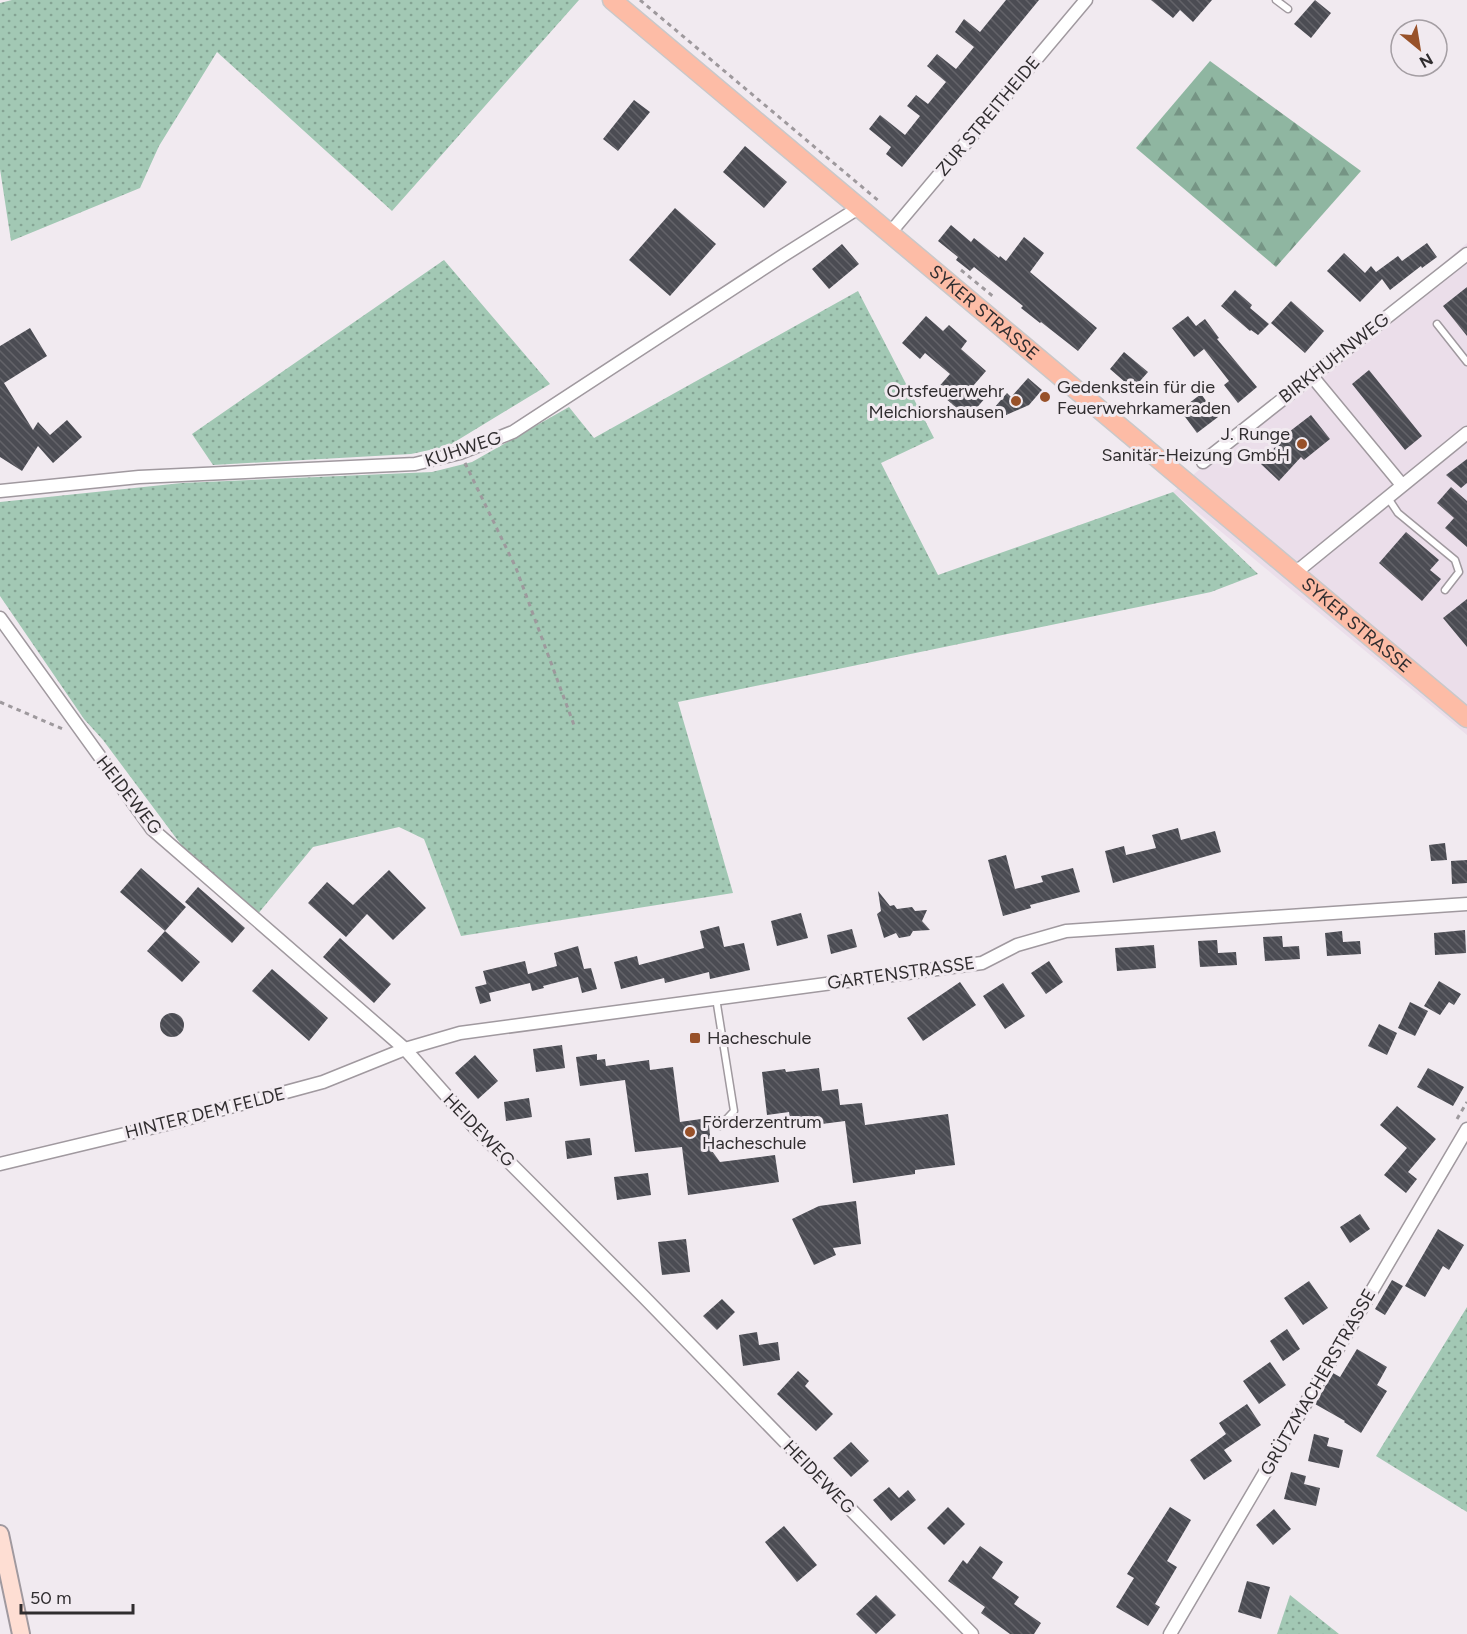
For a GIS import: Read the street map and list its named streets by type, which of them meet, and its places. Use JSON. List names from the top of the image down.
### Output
{
  "streets": {
    "main road": ["SYKER STRASSE"],
    "street": [
      "ZUR STREITHEIDE",
      "BIRKHUHNWEG",
      "KUHWEG",
      "HEIDEWEG",
      "GARTENSTRASSE",
      "HINTER DEM FELDE",
      "GRÜTZMACHERSTRASSE"
    ]
  },
  "crossings": [
    ["ZUR STREITHEIDE", "SYKER STRASSE"],
    ["SYKER STRASSE", "KUHWEG"],
    ["HEIDEWEG", "GARTENSTRASSE"],
    ["HEIDEWEG", "HINTER DEM FELDE"],
    ["GARTENSTRASSE", "HINTER DEM FELDE"]
  ],
  "places": {
    "other": [
      "Gedenkstein für die Feuerwehrkameraden",
      "Ortsfeuerwehr Melchiorshausen",
      "J. Runge Sanitär-Heizung GmbH",
      "Förderzentrum Hacheschule"
    ],
    "transit": ["Hacheschule"]
  },
  "scale_bar": "50 m",
  "north": "bottom right"
}
